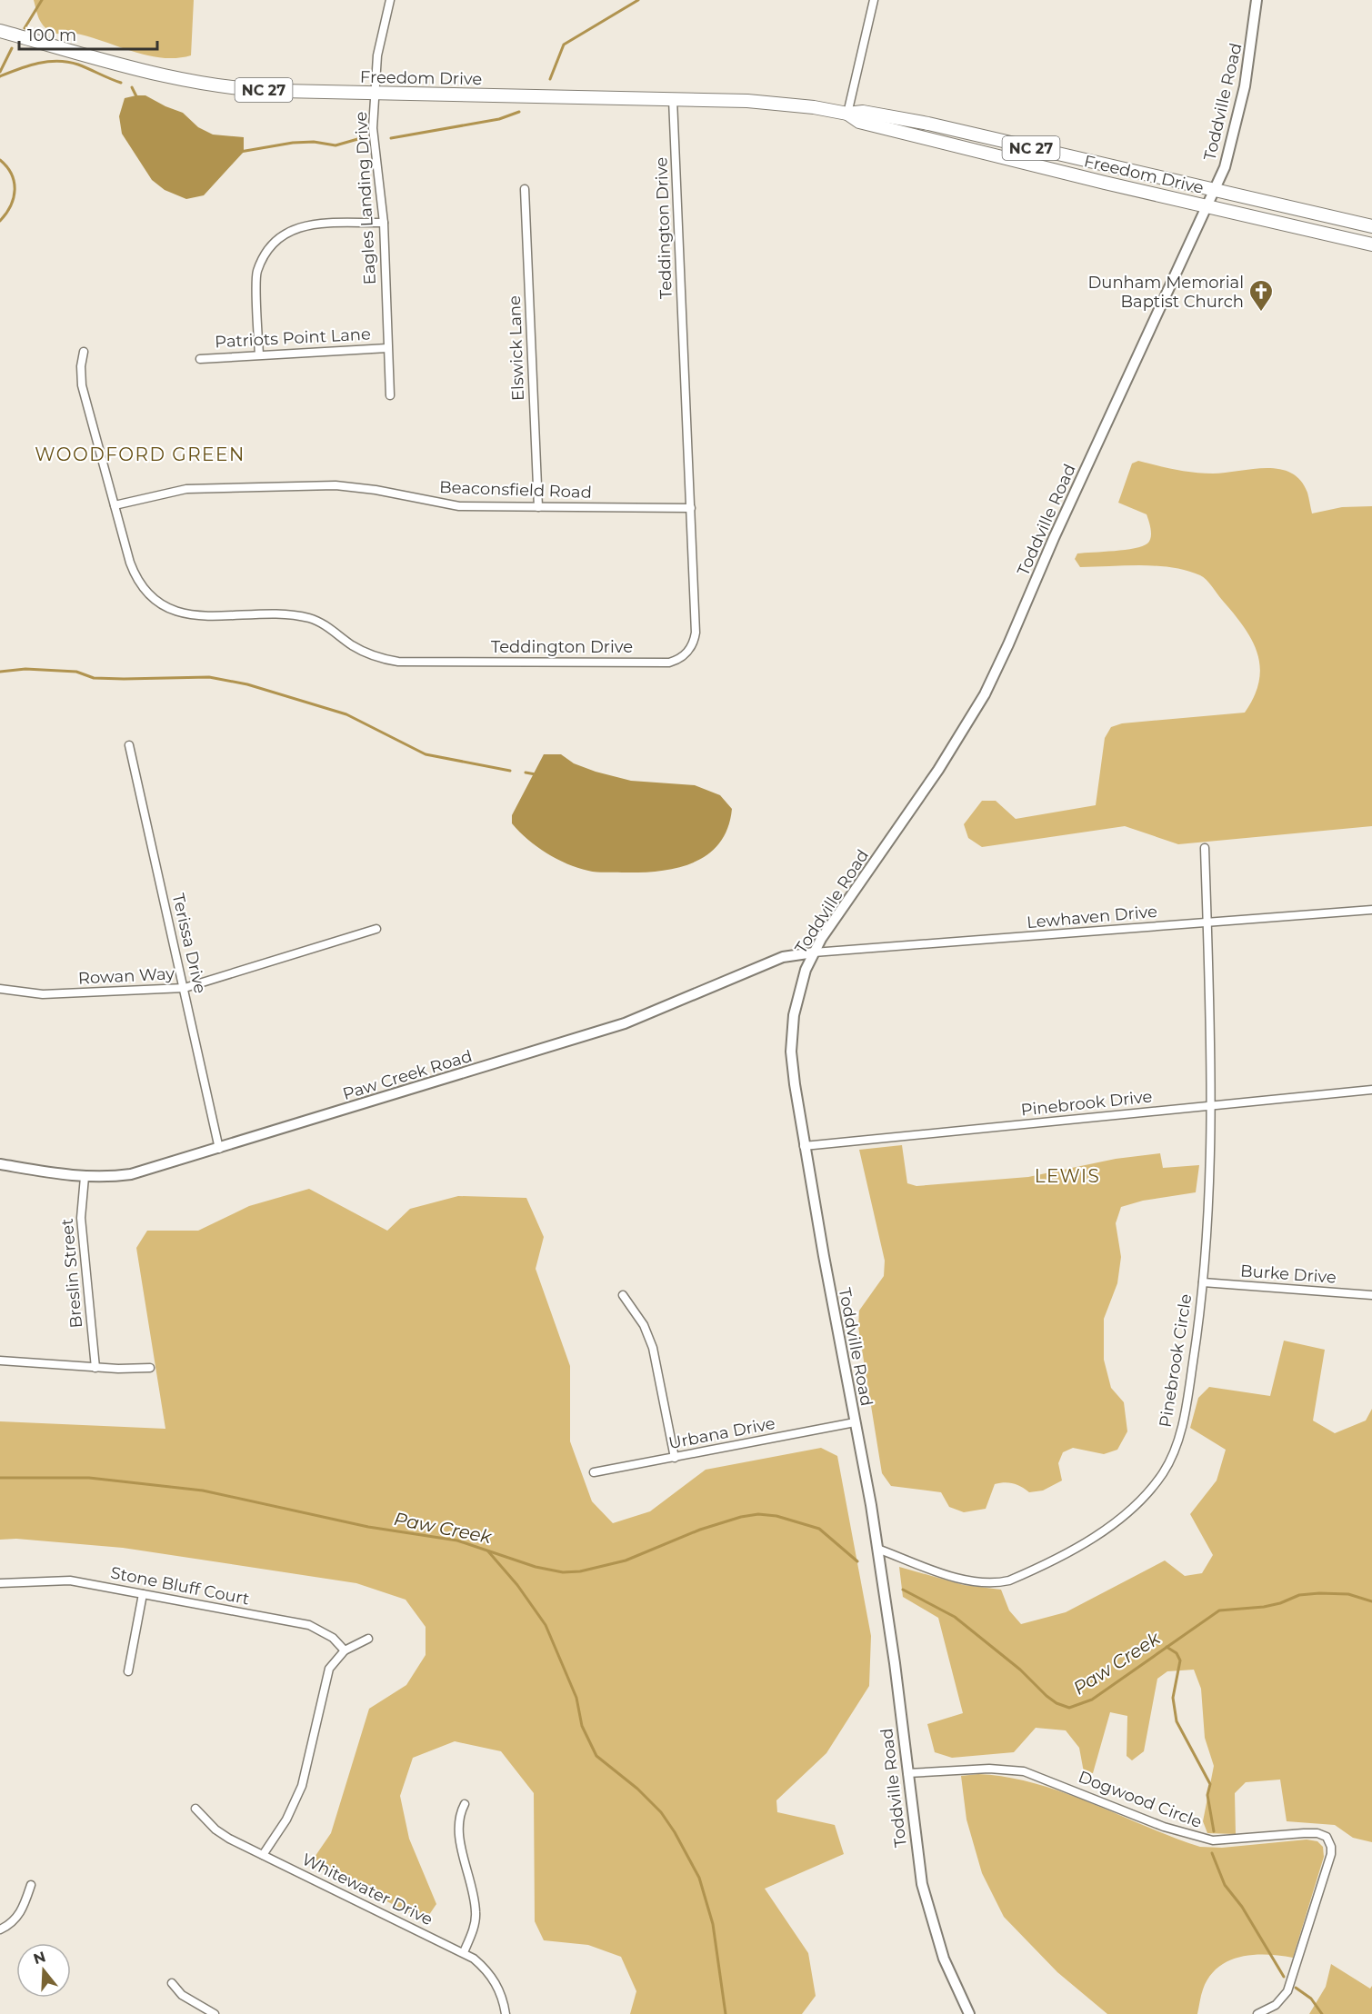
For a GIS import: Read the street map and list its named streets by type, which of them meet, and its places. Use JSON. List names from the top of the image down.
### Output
{
  "streets": {
    "main road": ["Freedom Drive", "NC 27"],
    "street": [
      "Toddville Road",
      "Eagles Landing Drive",
      "Teddington Drive",
      "Patriots Point Lane",
      "Elswick Lane",
      "Beaconsfield Road",
      "Lewhaven Drive",
      "Terissa Drive",
      "Rowan Way",
      "Paw Creek Road",
      "Pinebrook Drive",
      "Breslin Street",
      "Burke Drive",
      "Pinebrook Circle",
      "Urbana Drive",
      "Stone Bluff Court",
      "Dogwood Circle",
      "Whitewater Drive"
    ]
  },
  "crossings": [
    ["Freedom Drive", "Toddville Road"],
    ["Freedom Drive", "Eagles Landing Drive"],
    ["Freedom Drive", "Teddington Drive"],
    ["Toddville Road", "Lewhaven Drive"],
    ["Toddville Road", "Paw Creek Road"],
    ["Toddville Road", "Pinebrook Drive"],
    ["Toddville Road", "Pinebrook Circle"],
    ["Toddville Road", "Urbana Drive"],
    ["Toddville Road", "Dogwood Circle"],
    ["Eagles Landing Drive", "Patriots Point Lane"],
    ["Teddington Drive", "Beaconsfield Road"],
    ["Elswick Lane", "Beaconsfield Road"],
    ["Lewhaven Drive", "Paw Creek Road"],
    ["Lewhaven Drive", "Pinebrook Circle"],
    ["Terissa Drive", "Rowan Way"],
    ["Terissa Drive", "Paw Creek Road"],
    ["Paw Creek Road", "Breslin Street"],
    ["Pinebrook Drive", "Pinebrook Circle"],
    ["Burke Drive", "Pinebrook Circle"]
  ],
  "districts": ["WOODFORD GREEN", "LEWIS"],
  "water": ["Paw Creek"],
  "places": {
    "church": ["Dunham Memorial Baptist Church"]
  },
  "scale_bar": "100 m",
  "north": "top"
}
